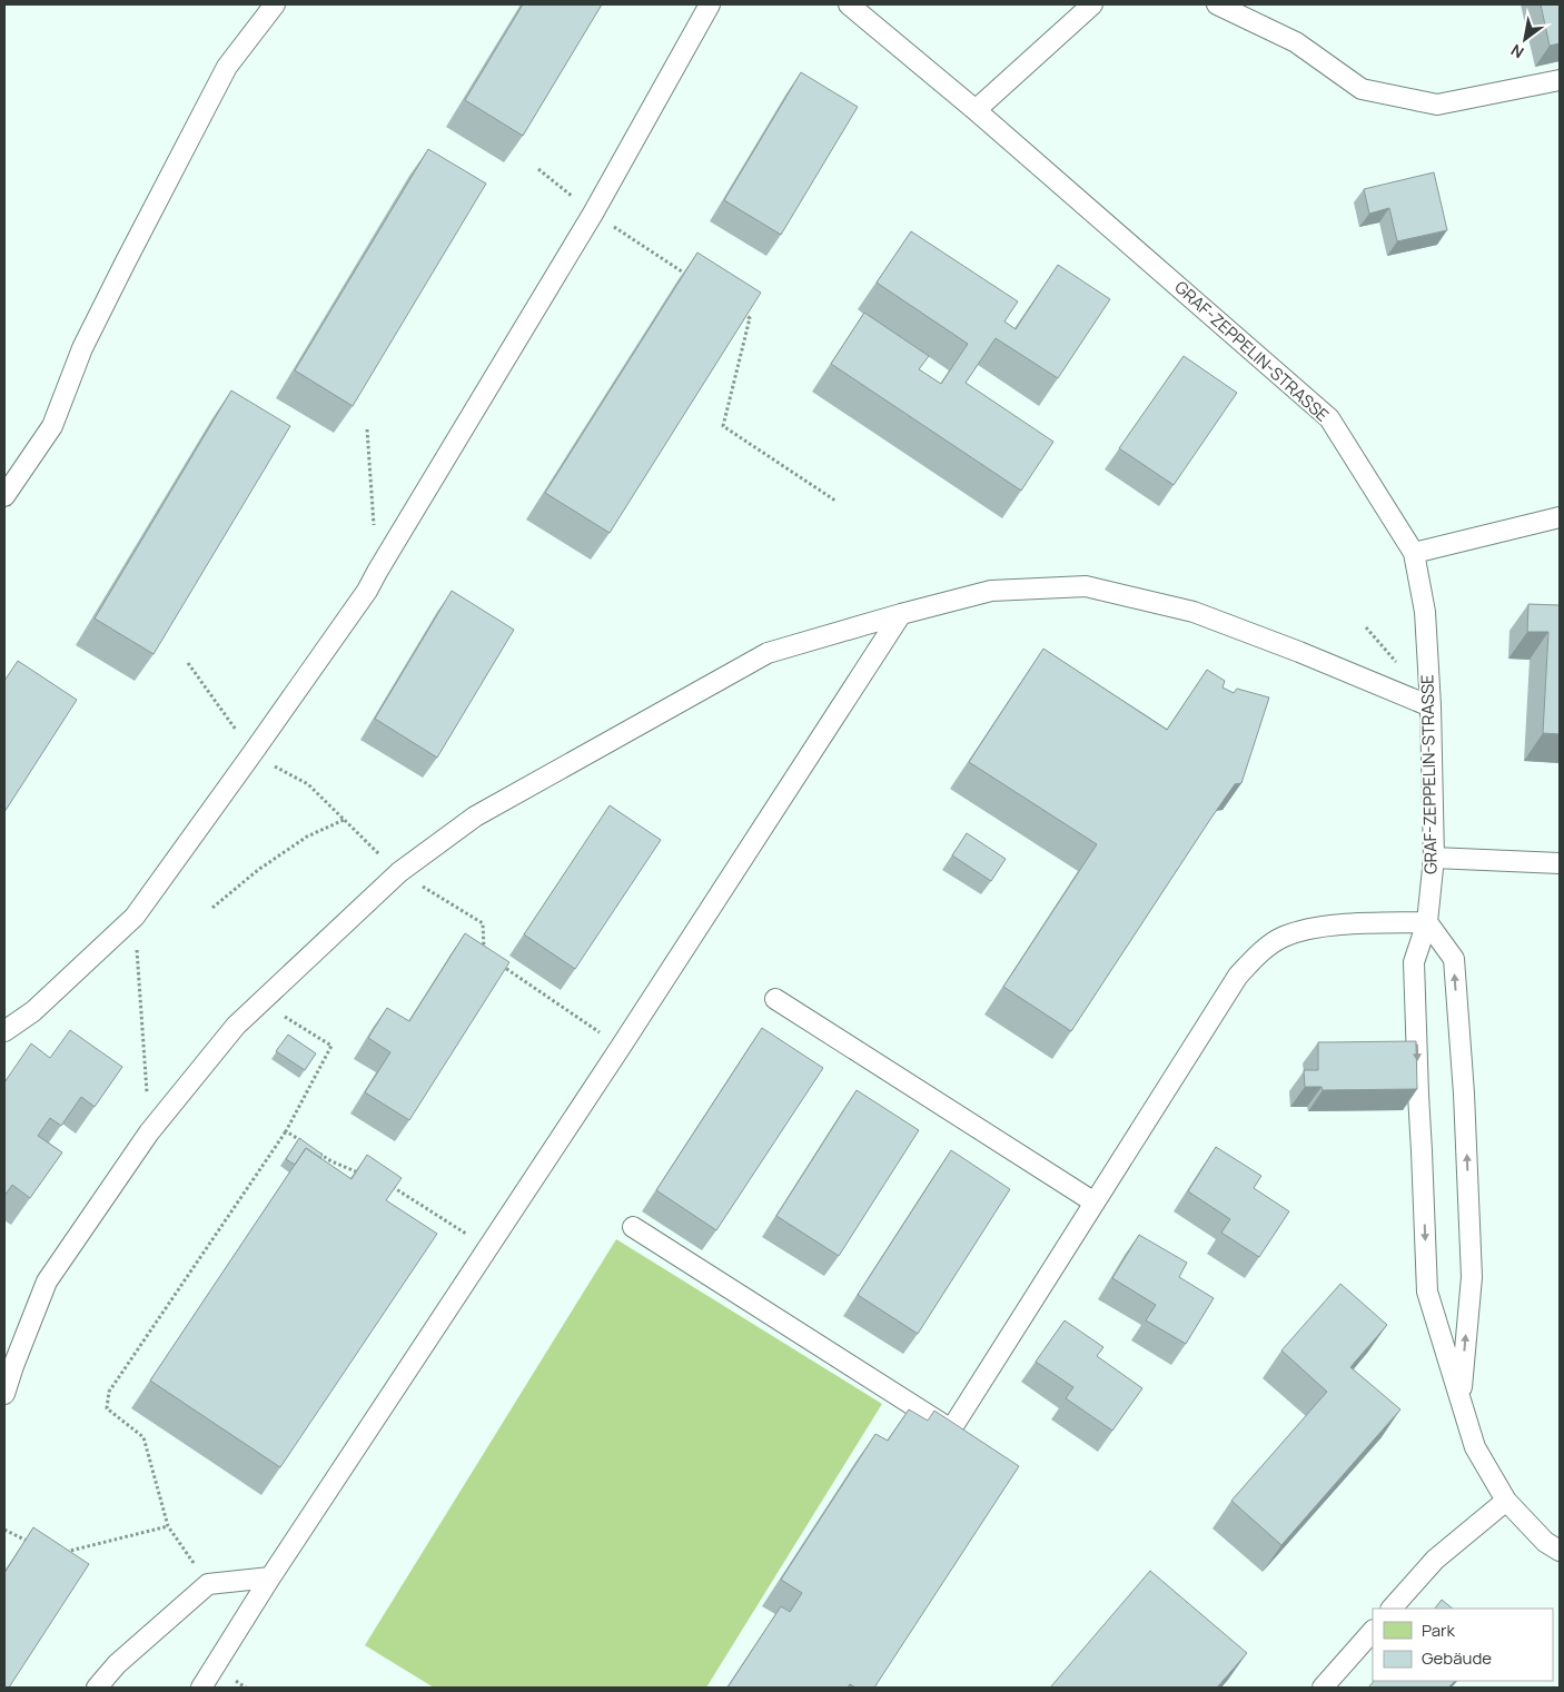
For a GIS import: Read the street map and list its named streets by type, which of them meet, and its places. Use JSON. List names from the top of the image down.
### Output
{
  "streets": {
    "lane": ["GRAF-ZEPPELIN-STRASSE"]
  },
  "legend": ["Park", "Gebäude"],
  "north": "bottom left"
}
